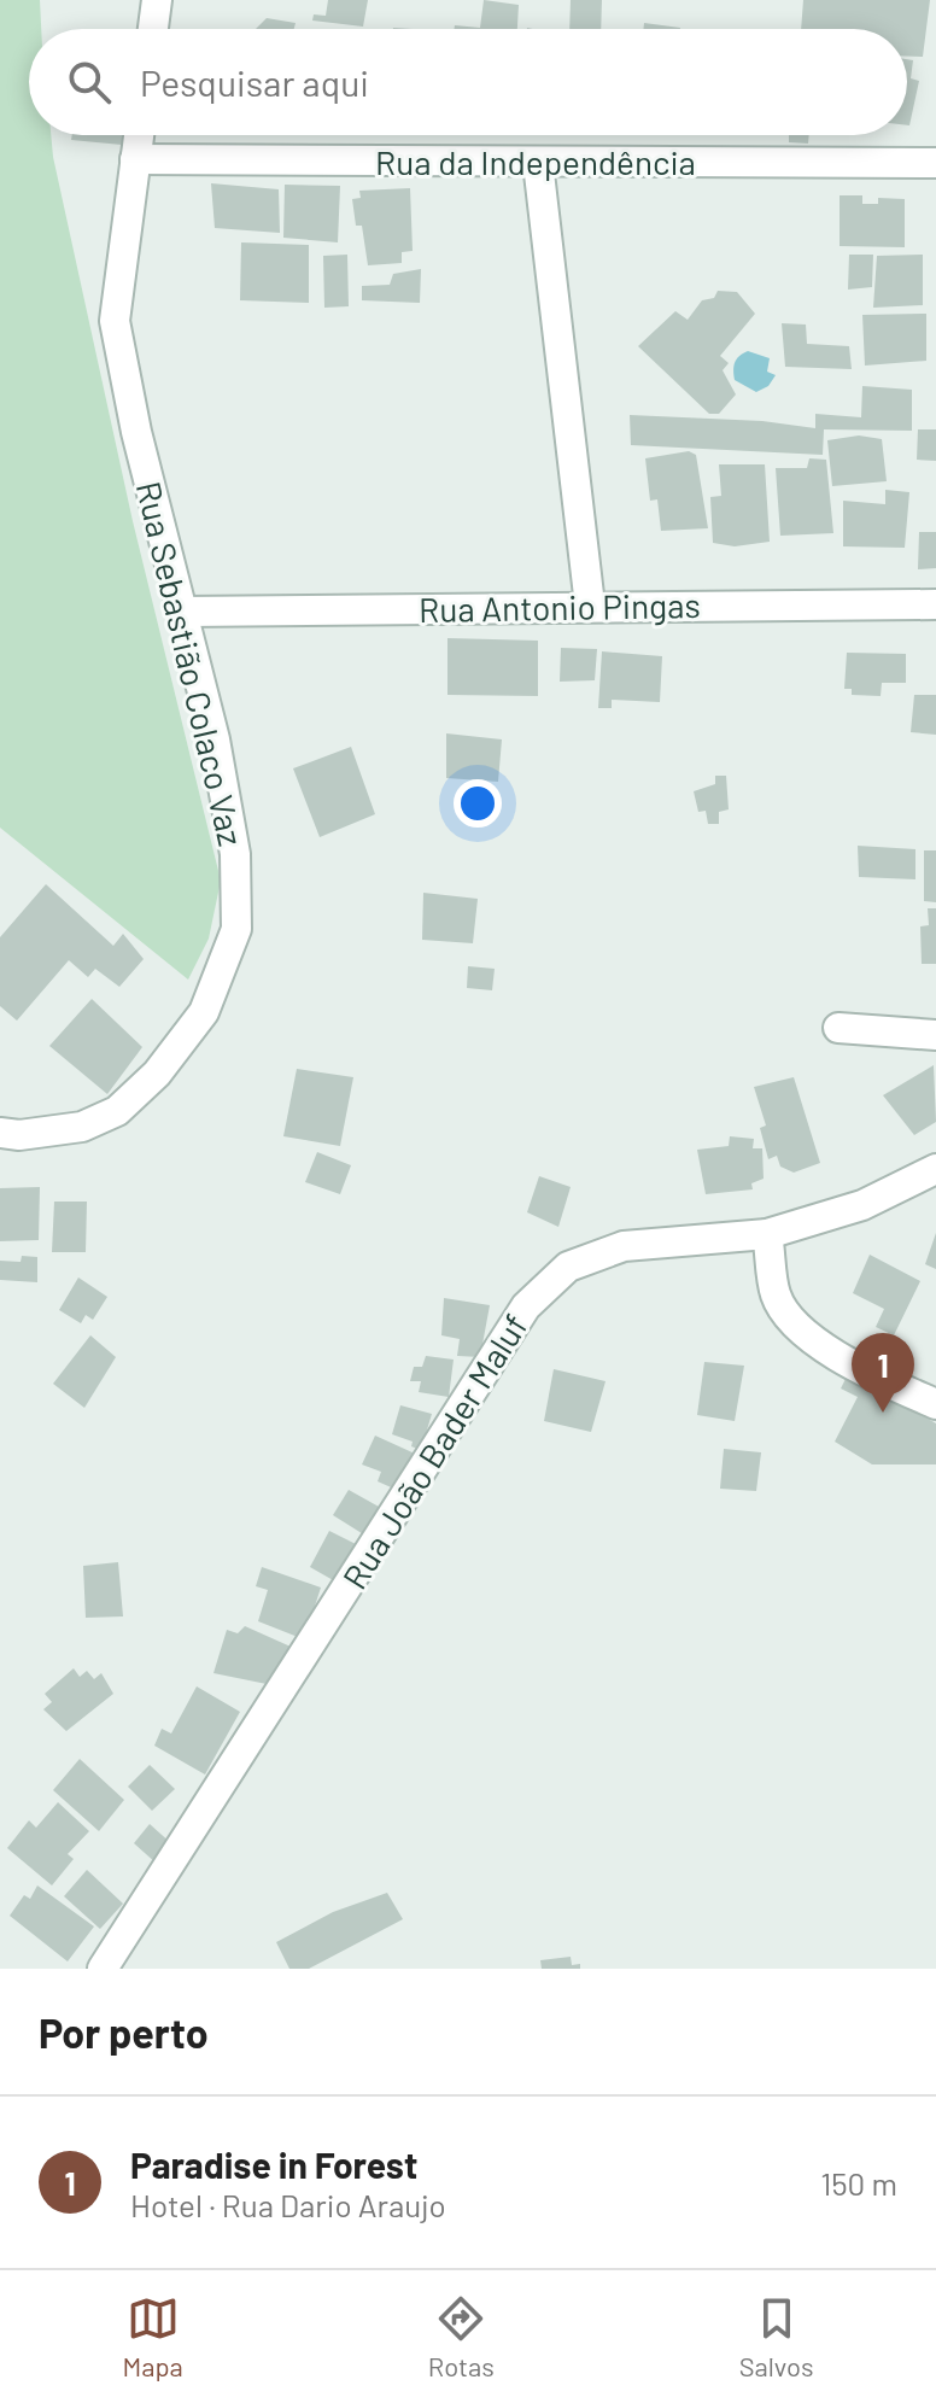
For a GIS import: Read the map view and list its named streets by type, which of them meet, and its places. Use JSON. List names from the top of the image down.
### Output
{
  "streets": {
    "street": [
      "Rua da Independência",
      "Rua Antonio Pingas",
      "Rua Sebastião Colaco Vaz",
      "Rua João Bader Maluf"
    ]
  },
  "crossings": [
    ["Rua da Independência", "Rua Sebastião Colaco Vaz"],
    ["Rua Antonio Pingas", "Rua Sebastião Colaco Vaz"]
  ],
  "page": {
    "search": "Pesquisar aqui",
    "pins": "1",
    "heading": "Por perto",
    "list": [
      {
        "mark": "1",
        "name": "Paradise in Forest",
        "note": "Hotel · Rua Dario Araujo",
        "value": "150 m"
      }
    ],
    "nav": ["Mapa", "Rotas", "Salvos"]
  }
}
